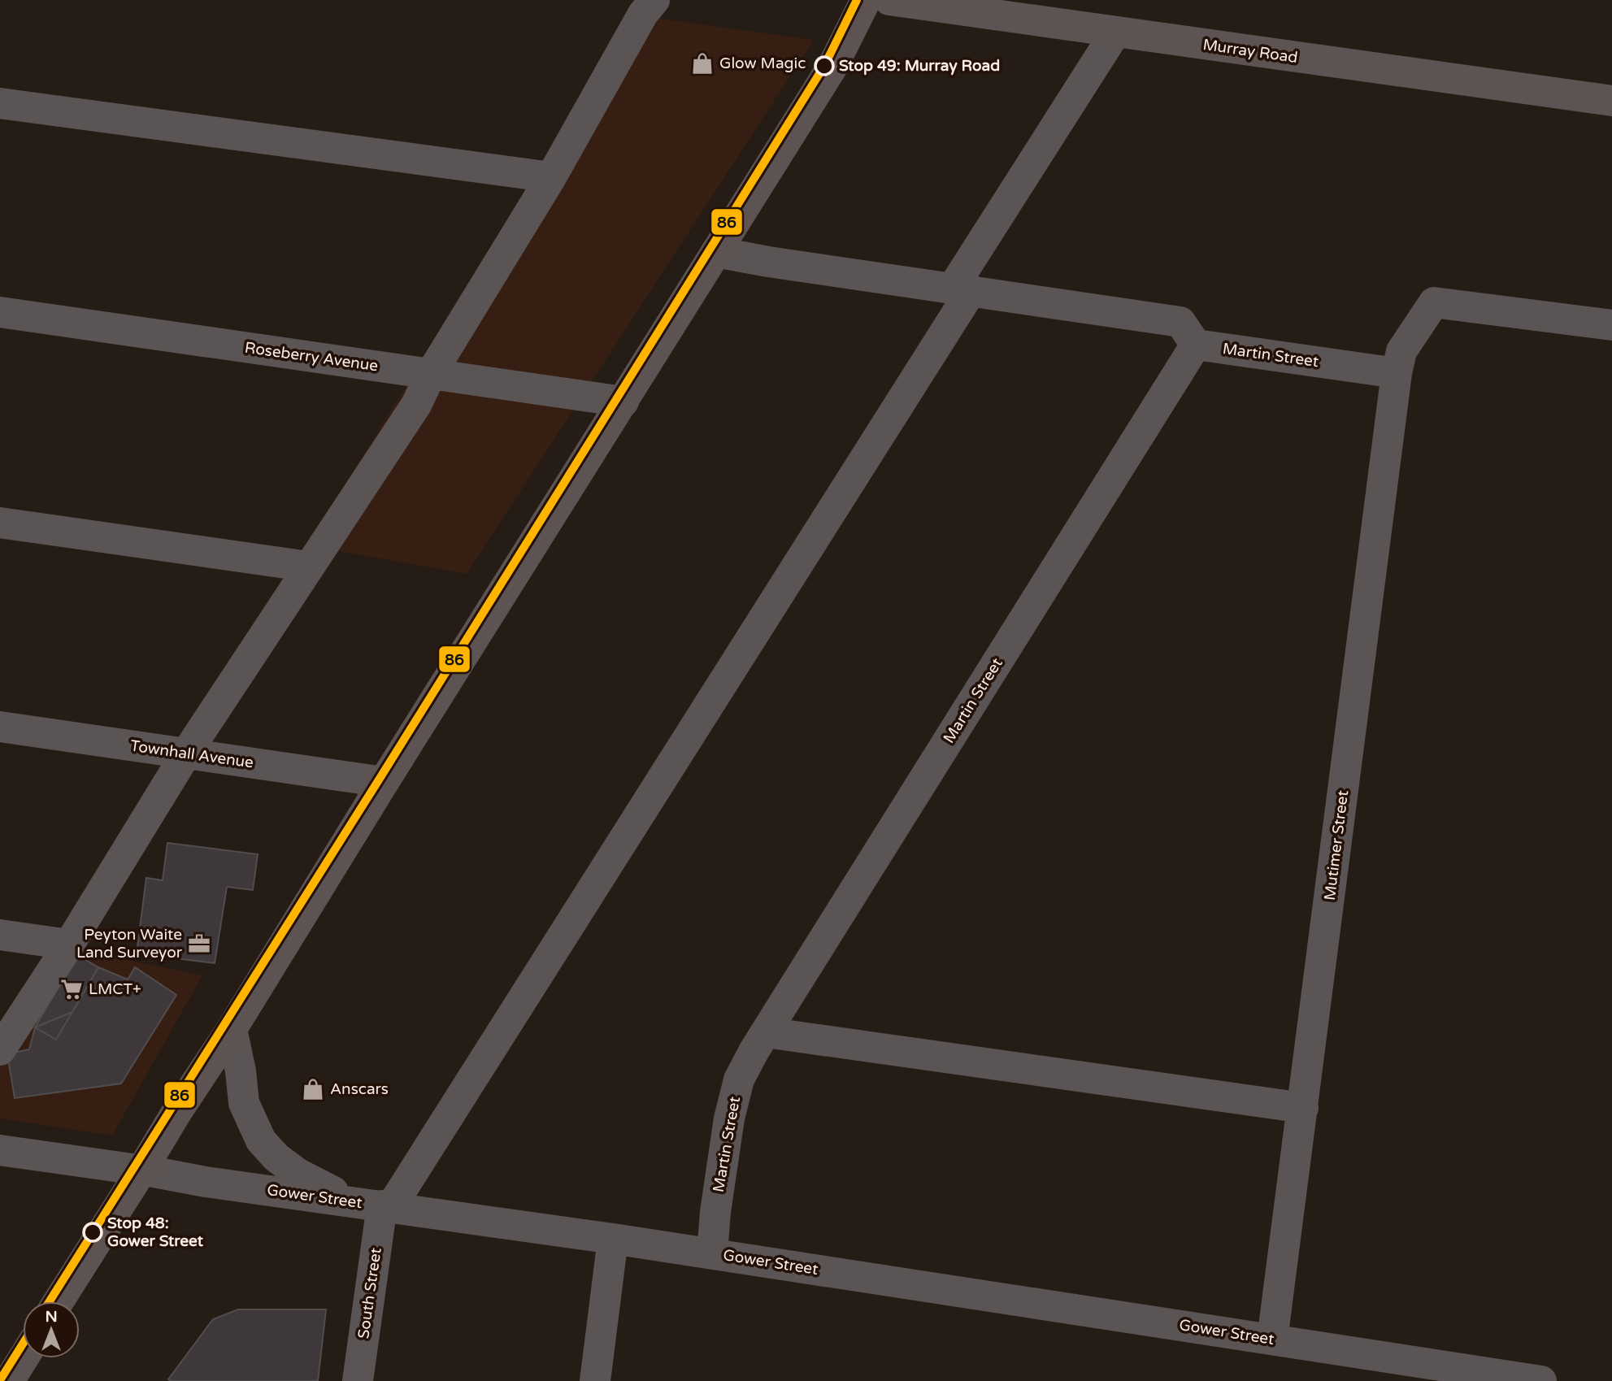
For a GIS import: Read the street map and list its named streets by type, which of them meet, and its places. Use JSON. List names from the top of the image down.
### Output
{
  "streets": {
    "main road": ["Murray Road"],
    "street": [
      "Martin Street",
      "Roseberry Avenue",
      "Townhall Avenue",
      "Mutimer Street",
      "Gower Street",
      "South Street"
    ]
  },
  "crossings": [
    ["Martin Street", "Mutimer Street"],
    ["Martin Street", "Gower Street"],
    ["Mutimer Street", "Gower Street"],
    ["Gower Street", "South Street"]
  ],
  "places": {
    "shop": ["Glow Magic", "Anscars"],
    "other": ["Stop 49: Murray Road", "Stop 48: Gower Street"],
    "office": ["Peyton Waite Land Surveyor"],
    "supermarket": ["LMCT+"]
  },
  "lines": ["transit line 86"],
  "north": "top"
}
